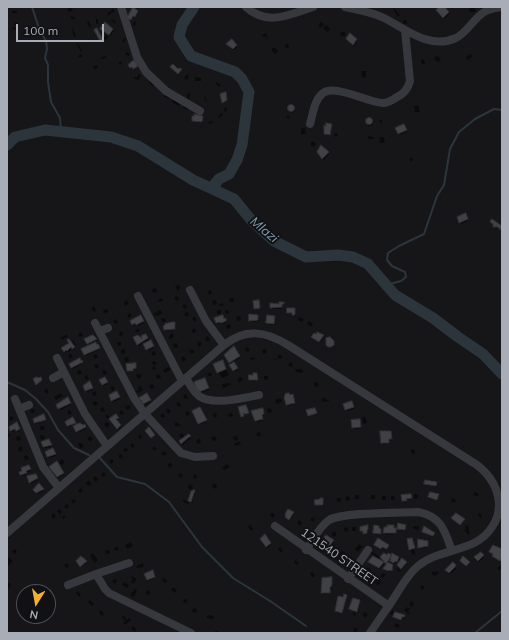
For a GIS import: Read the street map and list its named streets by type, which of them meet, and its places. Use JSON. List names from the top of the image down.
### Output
{
  "streets": {
    "street": ["121540 STREET"]
  },
  "water": ["Mlazi"],
  "scale_bar": "100 m",
  "north": "bottom"
}
